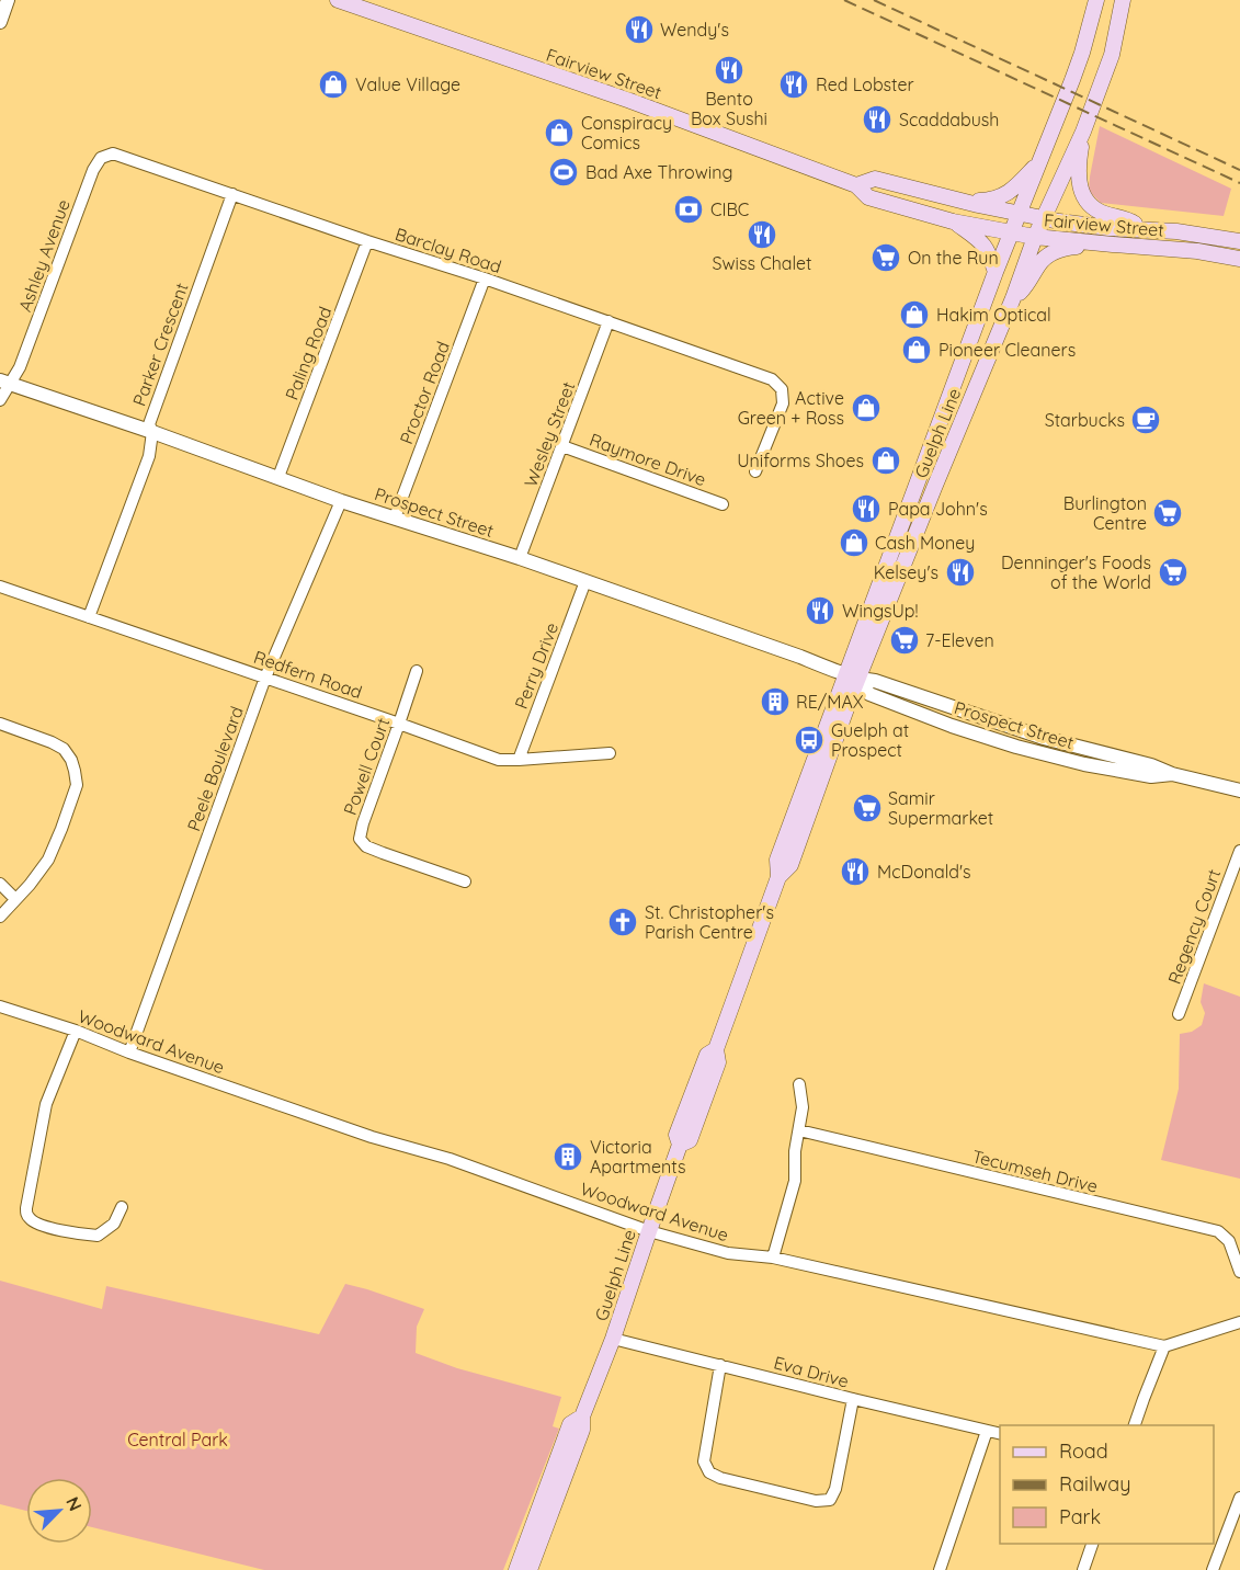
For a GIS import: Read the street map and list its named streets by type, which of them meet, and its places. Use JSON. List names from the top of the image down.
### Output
{
  "streets": {
    "main road": ["Fairview Street", "Guelph Line"],
    "street": [
      "Barclay Road",
      "Ashley Avenue",
      "Parker Crescent",
      "Paling Road",
      "Proctor Road",
      "Wesley Street",
      "Raymore Drive",
      "Prospect Street",
      "Perry Drive",
      "Redfern Road",
      "Powell Court",
      "Peele Boulevard",
      "Regency Court",
      "Woodward Avenue",
      "Tecumseh Drive",
      "Eva Drive"
    ]
  },
  "crossings": [
    ["Fairview Street", "Guelph Line"],
    ["Barclay Road", "Ashley Avenue"],
    ["Barclay Road", "Parker Crescent"],
    ["Barclay Road", "Paling Road"],
    ["Barclay Road", "Proctor Road"],
    ["Barclay Road", "Wesley Street"],
    ["Ashley Avenue", "Prospect Street"],
    ["Parker Crescent", "Prospect Street"],
    ["Parker Crescent", "Redfern Road"],
    ["Paling Road", "Prospect Street"],
    ["Proctor Road", "Prospect Street"],
    ["Guelph Line", "Prospect Street"],
    ["Guelph Line", "Woodward Avenue"],
    ["Guelph Line", "Eva Drive"],
    ["Wesley Street", "Raymore Drive"],
    ["Wesley Street", "Prospect Street"],
    ["Prospect Street", "Perry Drive"],
    ["Prospect Street", "Peele Boulevard"],
    ["Perry Drive", "Redfern Road"],
    ["Redfern Road", "Powell Court"],
    ["Redfern Road", "Peele Boulevard"],
    ["Peele Boulevard", "Woodward Avenue"]
  ],
  "parks": ["Central Park"],
  "places": {
    "restaurant": [
      "Wendy's",
      "Bento Box Sushi",
      "Red Lobster",
      "Scaddabush",
      "Swiss Chalet",
      "Papa John's",
      "Kelsey's",
      "WingsUp!",
      "McDonald's"
    ],
    "shop": [
      "Value Village",
      "Conspiracy Comics",
      "Hakim Optical",
      "Pioneer Cleaners",
      "Active Green + Ross",
      "Uniforms Shoes",
      "Cash Money"
    ],
    "sports": ["Bad Axe Throwing"],
    "bank": ["CIBC"],
    "supermarket": [
      "On the Run",
      "Burlington Centre",
      "Denninger's Foods of the World",
      "7-Eleven",
      "Samir Supermarket"
    ],
    "cafe": ["Starbucks"],
    "building": ["RE/MAX", "Victoria Apartments"],
    "bus stop": ["Guelph at Prospect"],
    "church": ["St. Christopher's Parish Centre"]
  },
  "legend": ["Road", "Railway", "Park"],
  "north": "top right"
}
